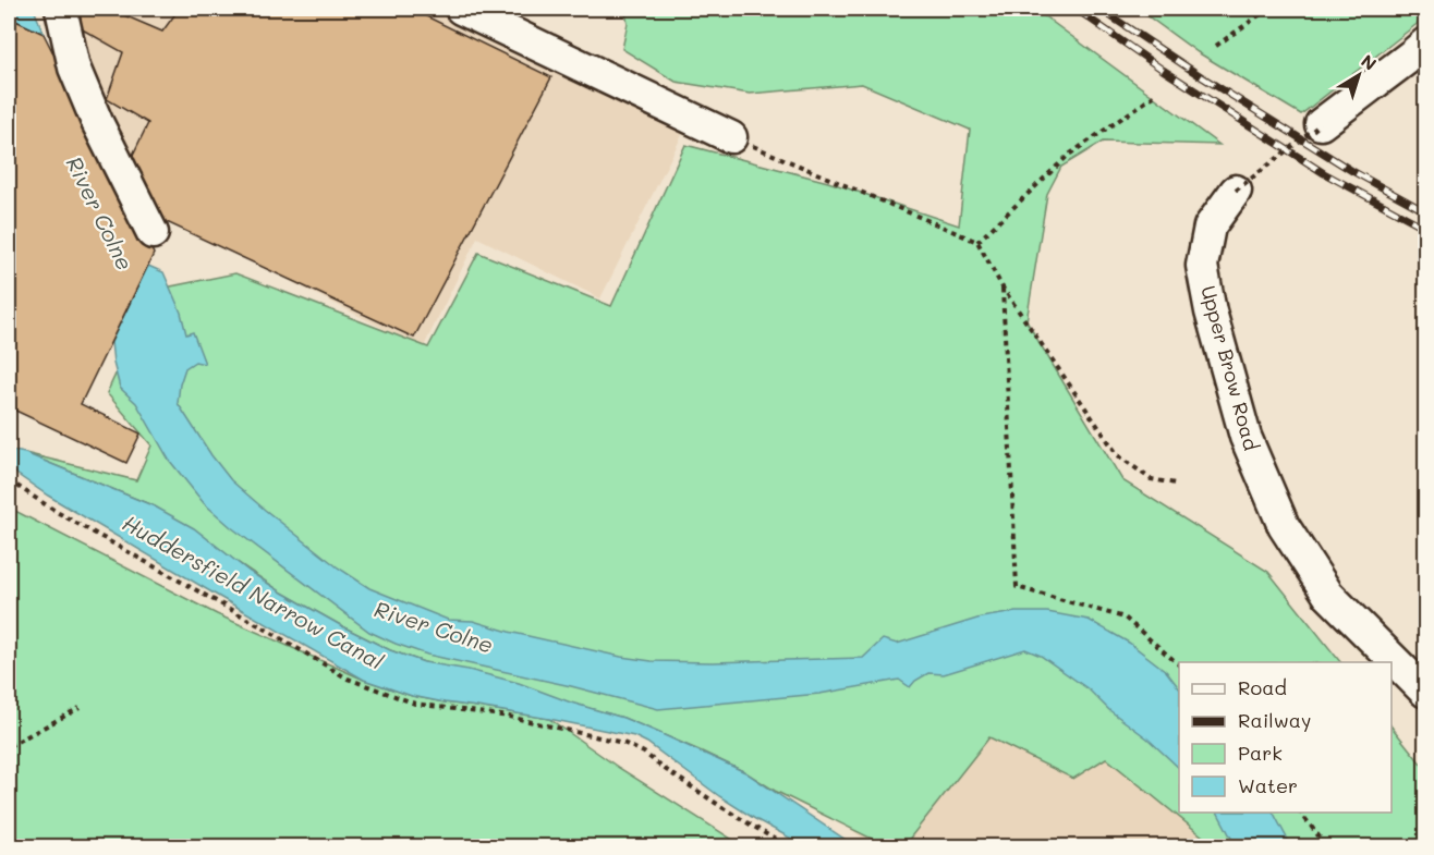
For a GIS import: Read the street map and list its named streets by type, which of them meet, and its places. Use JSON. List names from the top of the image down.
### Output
{
  "streets": {
    "street": ["Upper Brow Road"]
  },
  "water": ["River Colne", "Huddersfield Narrow Canal"],
  "legend": [
    "Road",
    "Railway",
    "Park",
    "Water"
  ],
  "north": "top right"
}
